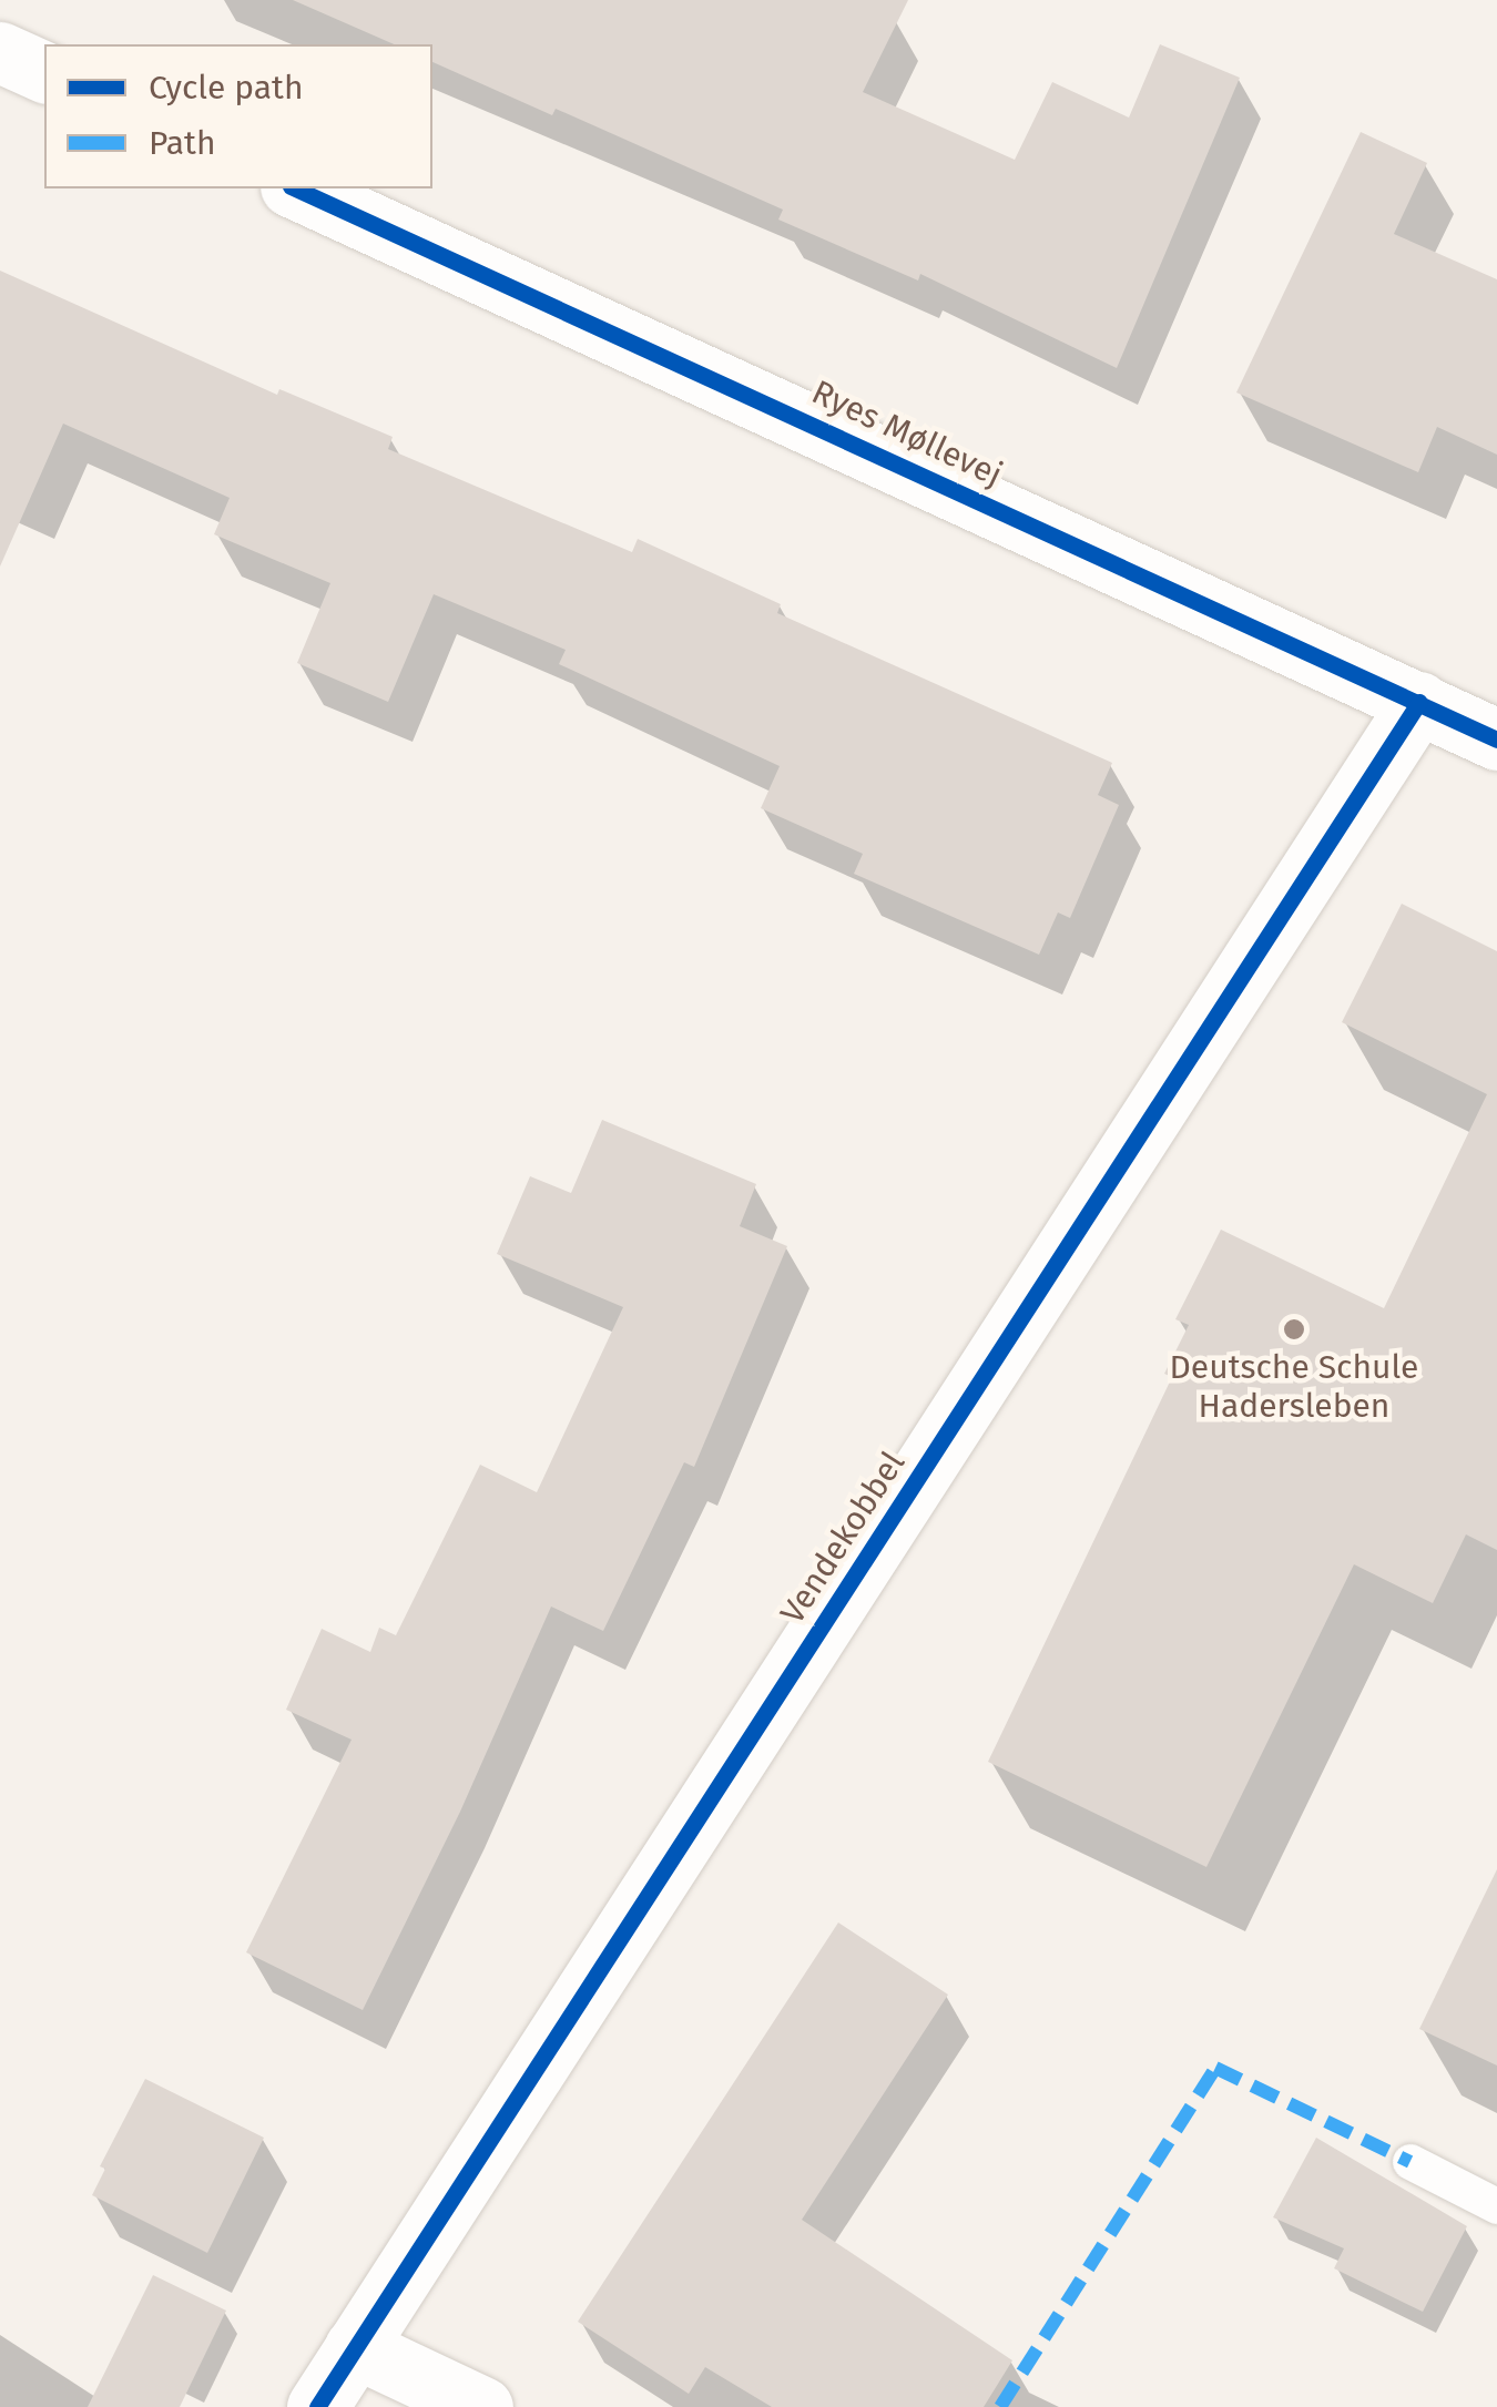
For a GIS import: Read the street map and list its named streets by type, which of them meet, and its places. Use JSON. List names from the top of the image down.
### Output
{
  "streets": {
    "street": ["Ryes Møllevej", "Vendekobbel"]
  },
  "crossings": [
    ["Ryes Møllevej", "Vendekobbel"]
  ],
  "places": ["Deutsche Schule Hadersleben"],
  "legend": ["Cycle path", "Path"]
}
